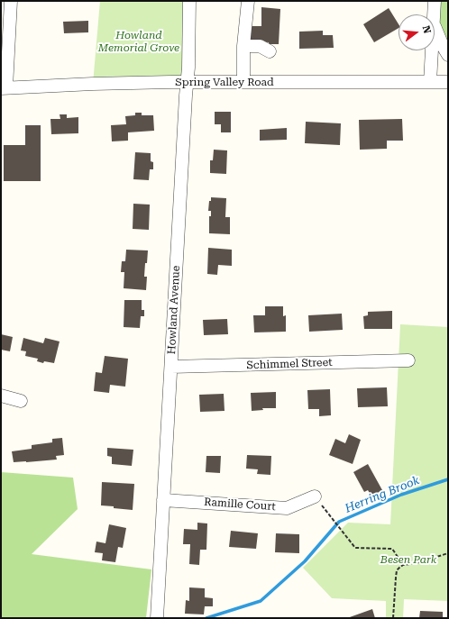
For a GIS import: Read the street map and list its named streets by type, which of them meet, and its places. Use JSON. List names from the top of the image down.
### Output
{
  "streets": {
    "street": [
      "Spring Valley Road",
      "Howland Avenue",
      "Schimmel Street",
      "Ramille Court"
    ]
  },
  "crossings": [
    ["Spring Valley Road", "Howland Avenue"],
    ["Howland Avenue", "Schimmel Street"],
    ["Howland Avenue", "Ramille Court"]
  ],
  "water": ["Herring Brook"],
  "parks": ["Howland Memorial Grove", "Besen Park"],
  "north": "right"
}
